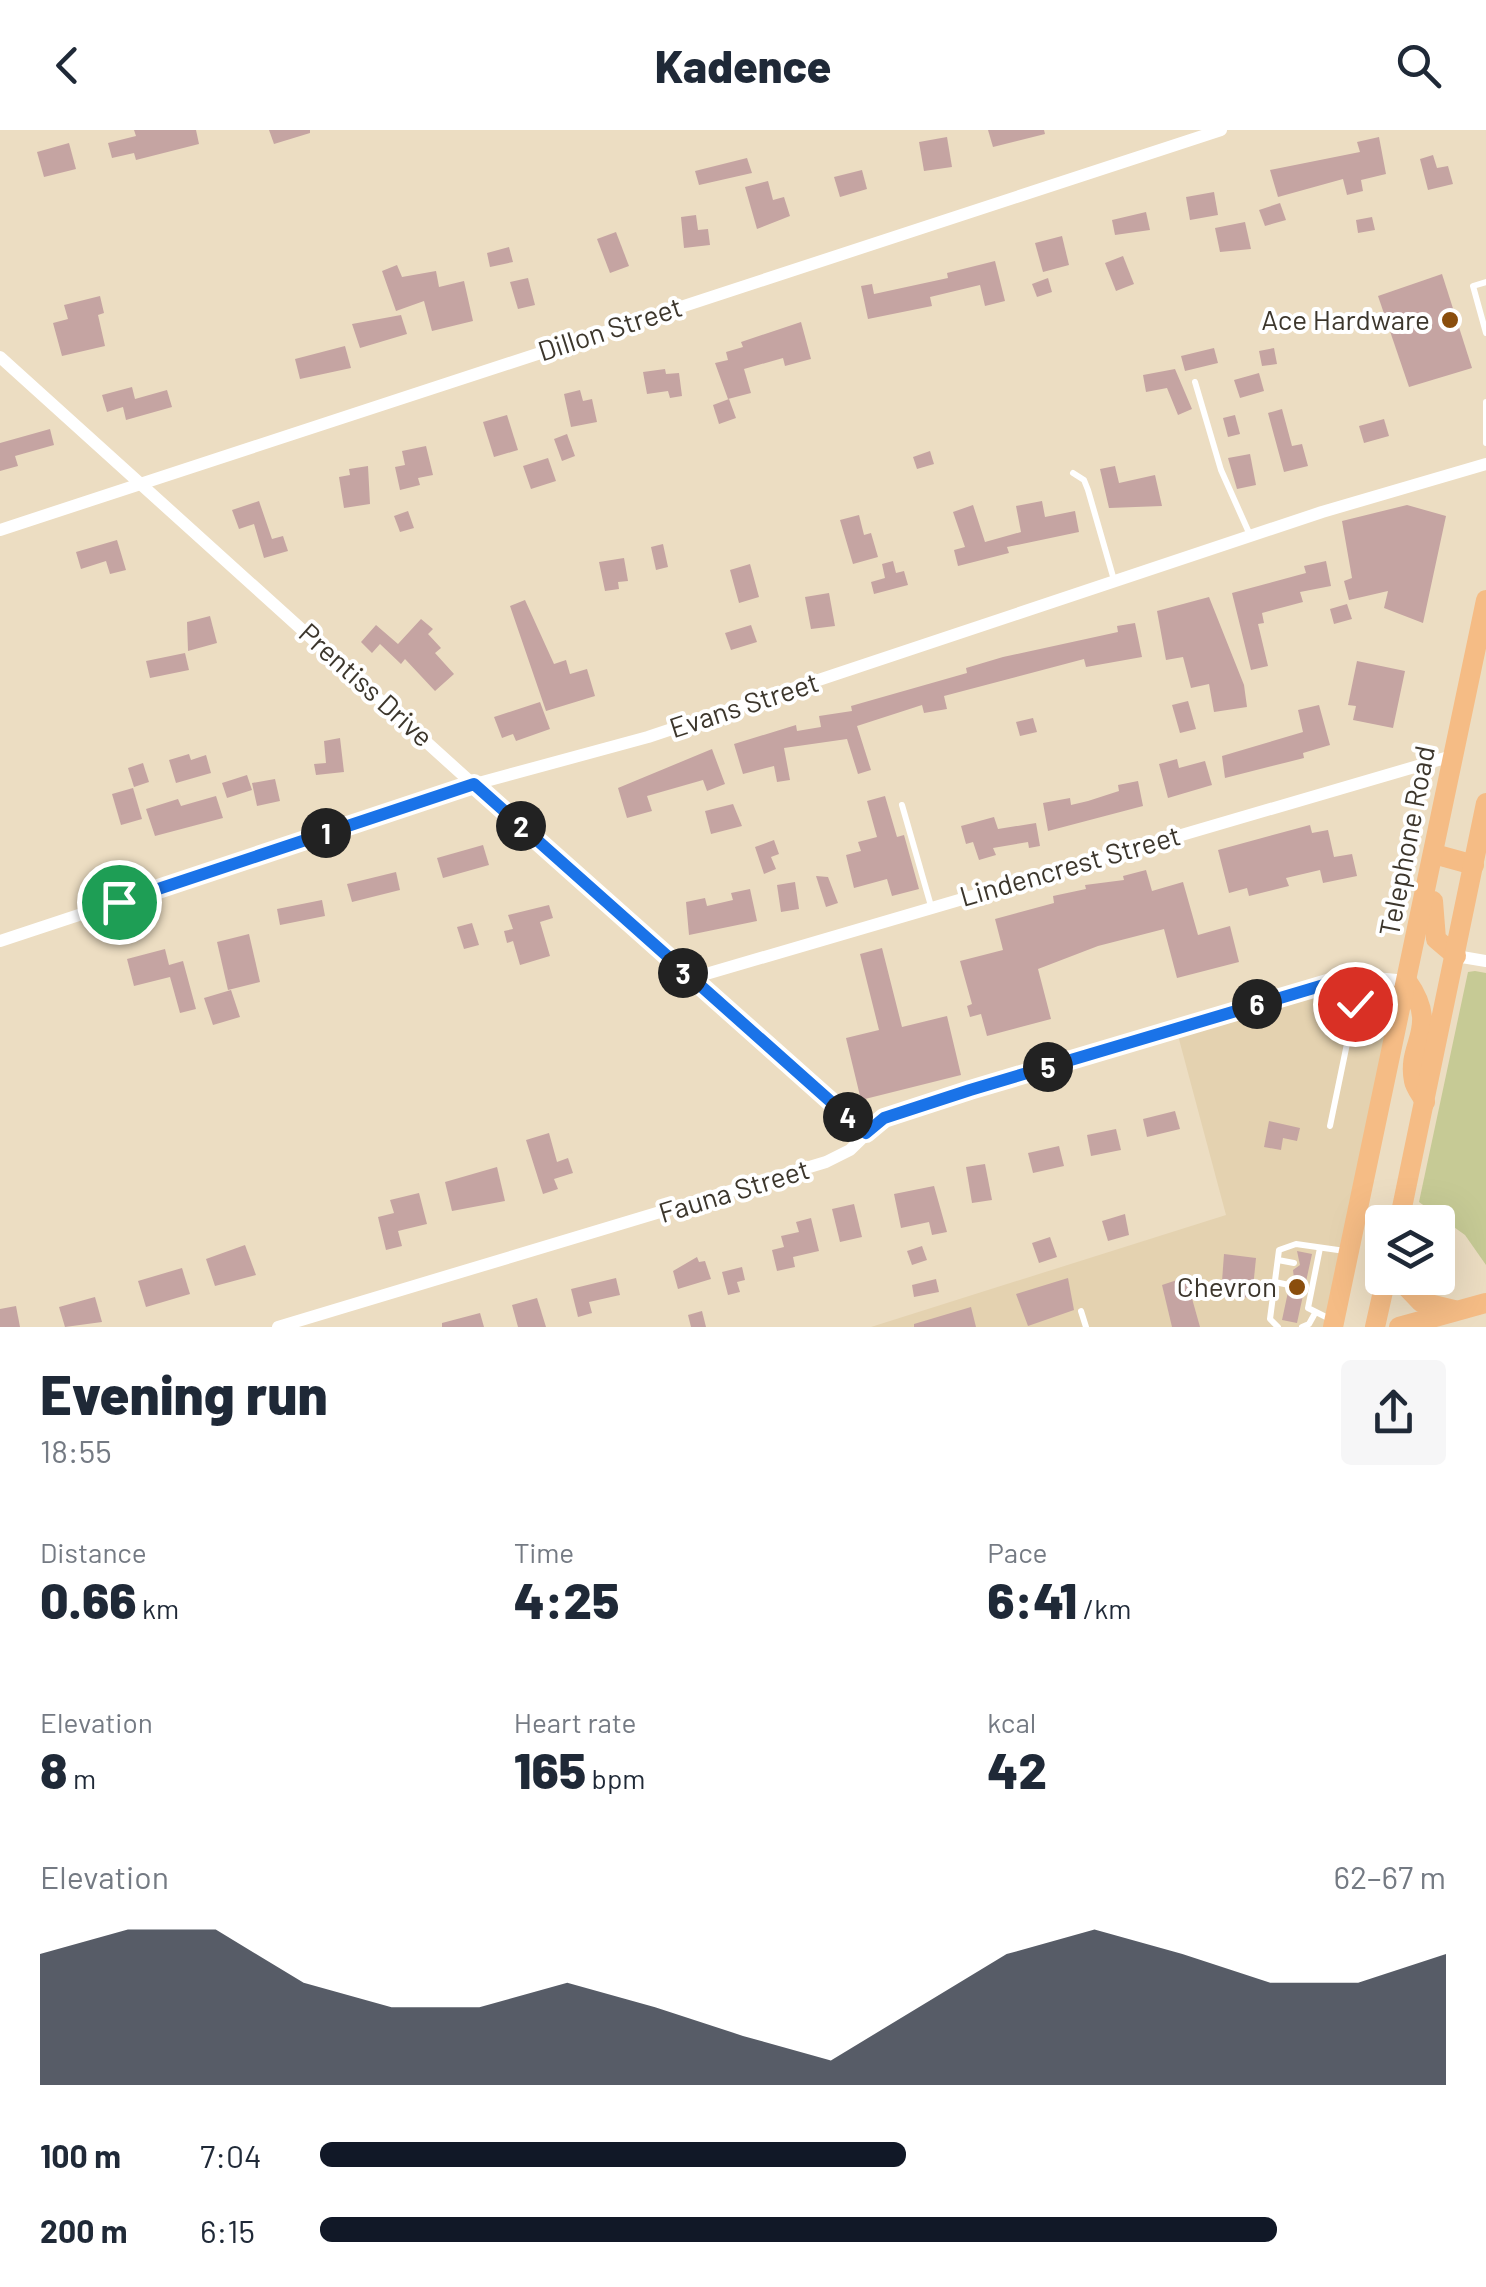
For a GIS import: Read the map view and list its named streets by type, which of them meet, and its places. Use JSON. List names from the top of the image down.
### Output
{
  "streets": {
    "main road": ["Telephone Road"],
    "street": [
      "Dillon Street",
      "Prentiss Drive",
      "Evans Street",
      "Lindencrest Street",
      "Fauna Street"
    ]
  },
  "crossings": [
    ["Dillon Street", "Prentiss Drive"],
    ["Prentiss Drive", "Evans Street"],
    ["Prentiss Drive", "Lindencrest Street"],
    ["Prentiss Drive", "Fauna Street"],
    ["Telephone Road", "Lindencrest Street"],
    ["Telephone Road", "Fauna Street"]
  ],
  "places": ["Ace Hardware", "Chevron"],
  "page": {
    "header": "Kadence",
    "pins": [
      "2",
      "1",
      "3",
      "6",
      "5",
      "4"
    ],
    "heading": ["Evening run", "18:55"],
    "stats": [
      ["Distance", "0.66 km"],
      ["Time", "4:25"],
      ["Pace", "6:41 /km"],
      ["Elevation", "8 m"],
      ["Heart rate", "165 bpm"],
      ["kcal", "42"]
    ],
    "chart": ["Elevation", "62–67 m"],
    "list": [
      {
        "name": "100 m",
        "note": "7:04"
      },
      {
        "name": "200 m",
        "note": "6:15"
      }
    ]
  }
}
